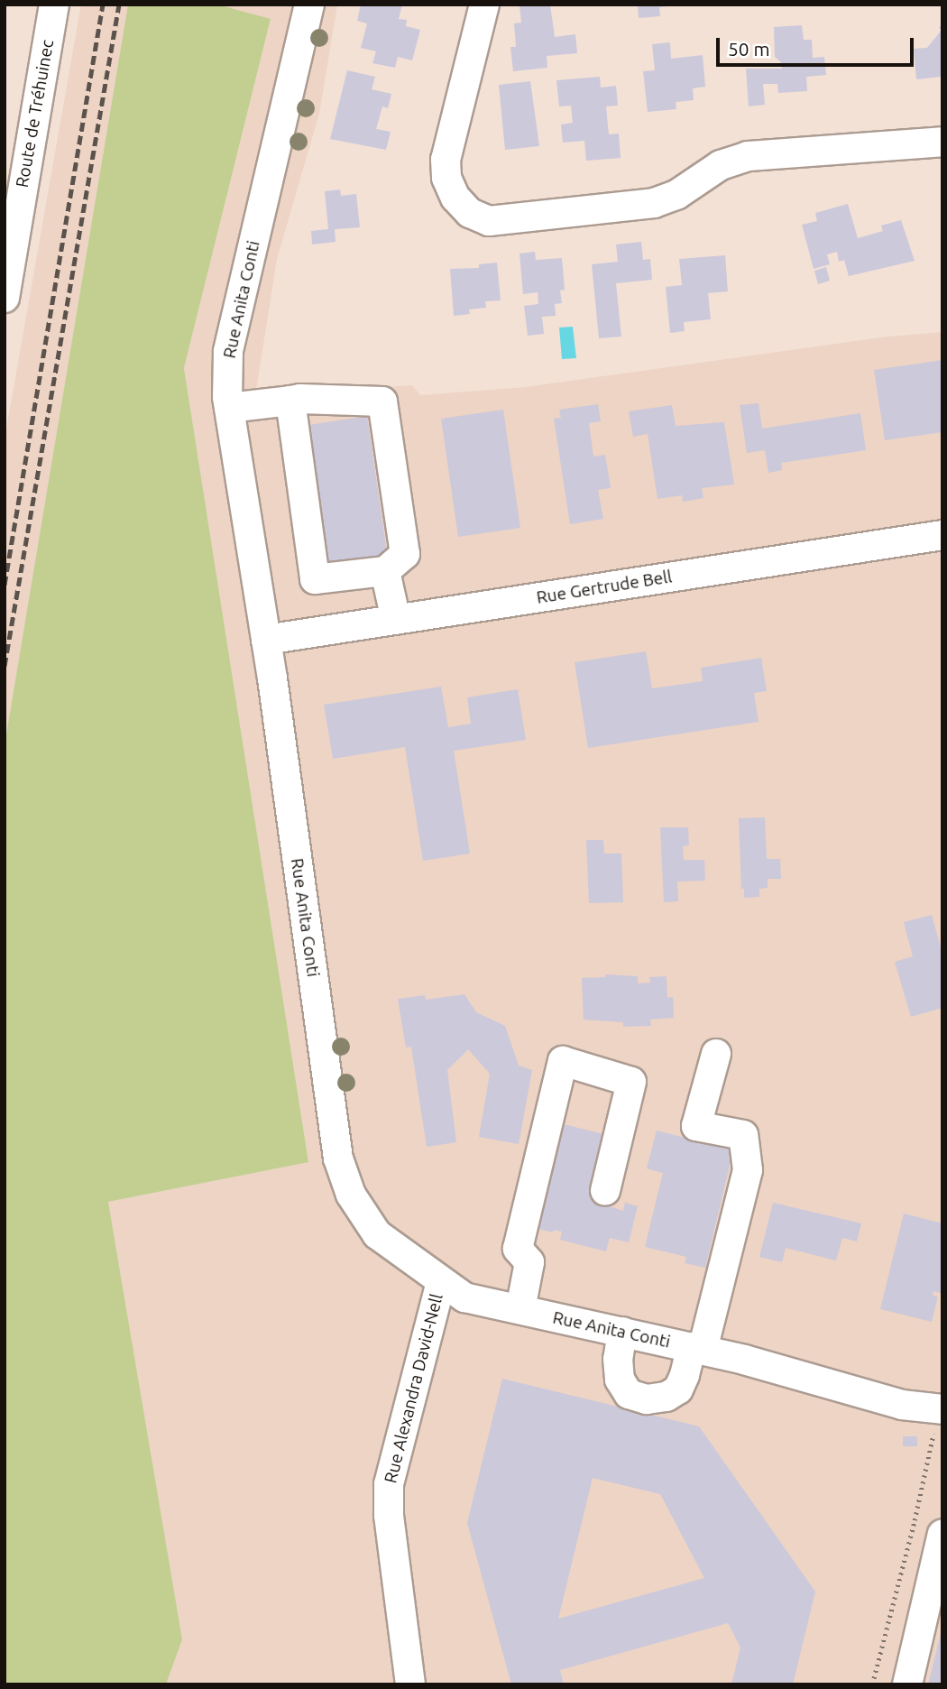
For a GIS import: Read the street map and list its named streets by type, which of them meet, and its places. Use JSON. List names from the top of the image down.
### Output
{
  "streets": {
    "street": [
      "Route de Tréhuinec",
      "Rue Anita Conti",
      "Rue Gertrude Bell",
      "Rue Alexandra David-Nell"
    ]
  },
  "crossings": [
    ["Rue Anita Conti", "Rue Gertrude Bell"],
    ["Rue Anita Conti", "Rue Alexandra David-Nell"]
  ],
  "scale_bar": "50 m"
}
